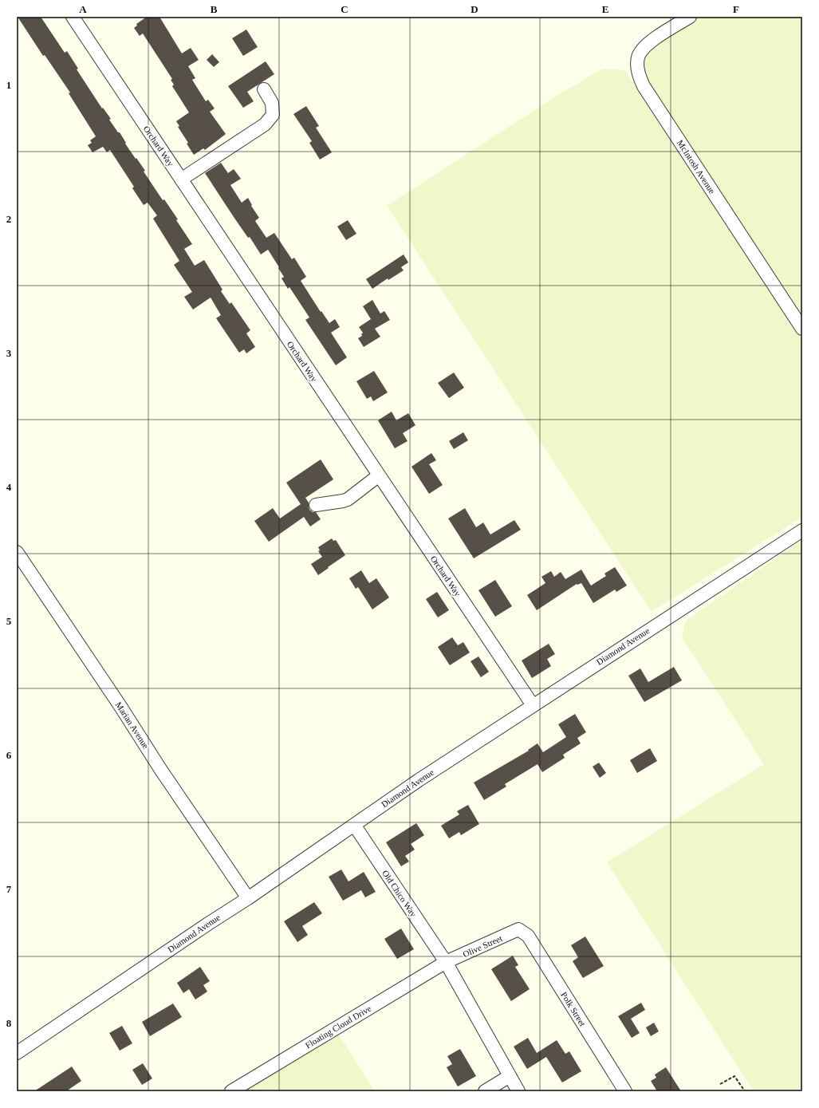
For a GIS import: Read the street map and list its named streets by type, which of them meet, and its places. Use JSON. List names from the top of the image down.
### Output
{
  "streets": {
    "street": [
      "Orchard Way",
      "McIntosh Avenue",
      "Diamond Avenue",
      "Marian Avenue",
      "Old Chico Way",
      "Olive Street",
      "Polk Street",
      "Floating Cloud Drive"
    ]
  },
  "crossings": [
    ["Orchard Way", "Diamond Avenue"],
    ["Diamond Avenue", "Marian Avenue"],
    ["Diamond Avenue", "Old Chico Way"],
    ["Old Chico Way", "Olive Street"],
    ["Old Chico Way", "Floating Cloud Drive"],
    ["Olive Street", "Polk Street"],
    ["Olive Street", "Floating Cloud Drive"]
  ],
  "grid": {
    "columns": [
      "A",
      "B",
      "C",
      "D",
      "E",
      "F"
    ],
    "rows": [
      "1",
      "2",
      "3",
      "4",
      "5",
      "6",
      "7",
      "8"
    ]
  }
}
